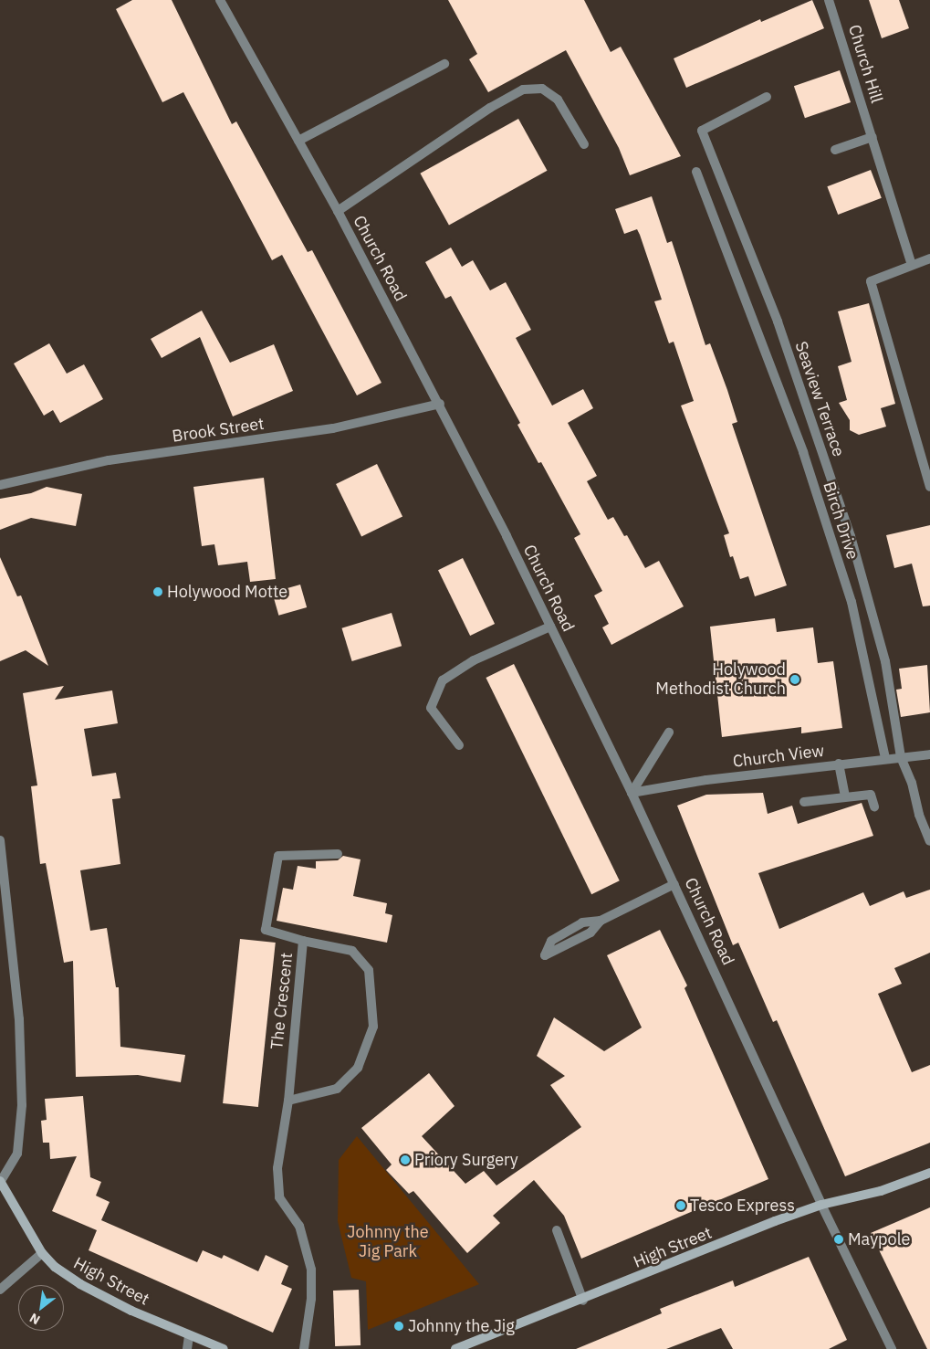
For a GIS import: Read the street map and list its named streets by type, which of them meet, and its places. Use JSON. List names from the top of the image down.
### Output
{
  "streets": {
    "main road": ["High Street"],
    "street": [
      "Church Hill",
      "Church Road",
      "Seaview Terrace",
      "Brook Street",
      "Birch Drive",
      "Church View",
      "The Crescent"
    ]
  },
  "crossings": [
    ["Church Road", "Brook Street"],
    ["Church Road", "Church View"],
    ["Church Road", "High Street"],
    ["Seaview Terrace", "Church View"],
    ["Birch Drive", "Church View"]
  ],
  "parks": ["Johnny the Jig Park"],
  "places": [
    "Holywood Motte",
    "Holywood Methodist Church",
    "Priory Surgery",
    "Tesco Express",
    "Maypole",
    "Johnny the Jig"
  ],
  "north": "bottom left"
}
